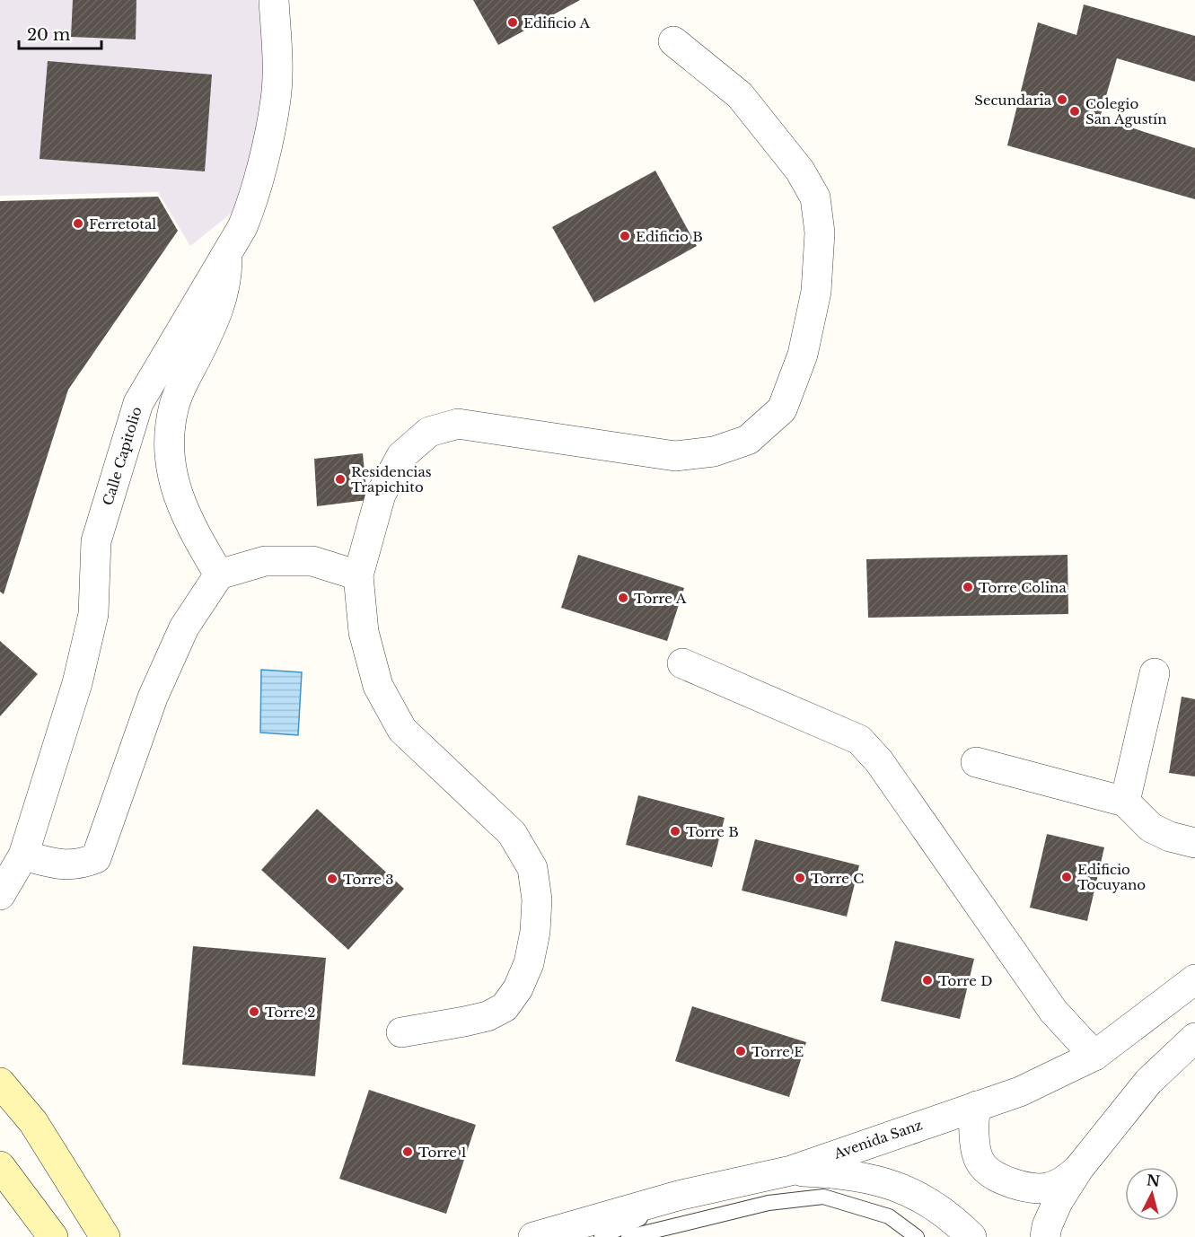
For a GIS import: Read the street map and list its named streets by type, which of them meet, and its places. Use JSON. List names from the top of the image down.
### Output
{
  "streets": {
    "street": ["Calle Capitolio", "Avenida Sanz"]
  },
  "places": [
    "Edificio A",
    "Secundaria",
    "Colegio San Agustín",
    "Ferretotal",
    "Edificio B",
    "Residencias Trapichito",
    "Torre Colina",
    "Torre A",
    "Torre B",
    "Edificio Tocuyano",
    "Torre C",
    "Torre 3",
    "Torre D",
    "Torre 2",
    "Torre E",
    "Torre 1"
  ],
  "scale_bar": "20 m",
  "north": "top"
}
